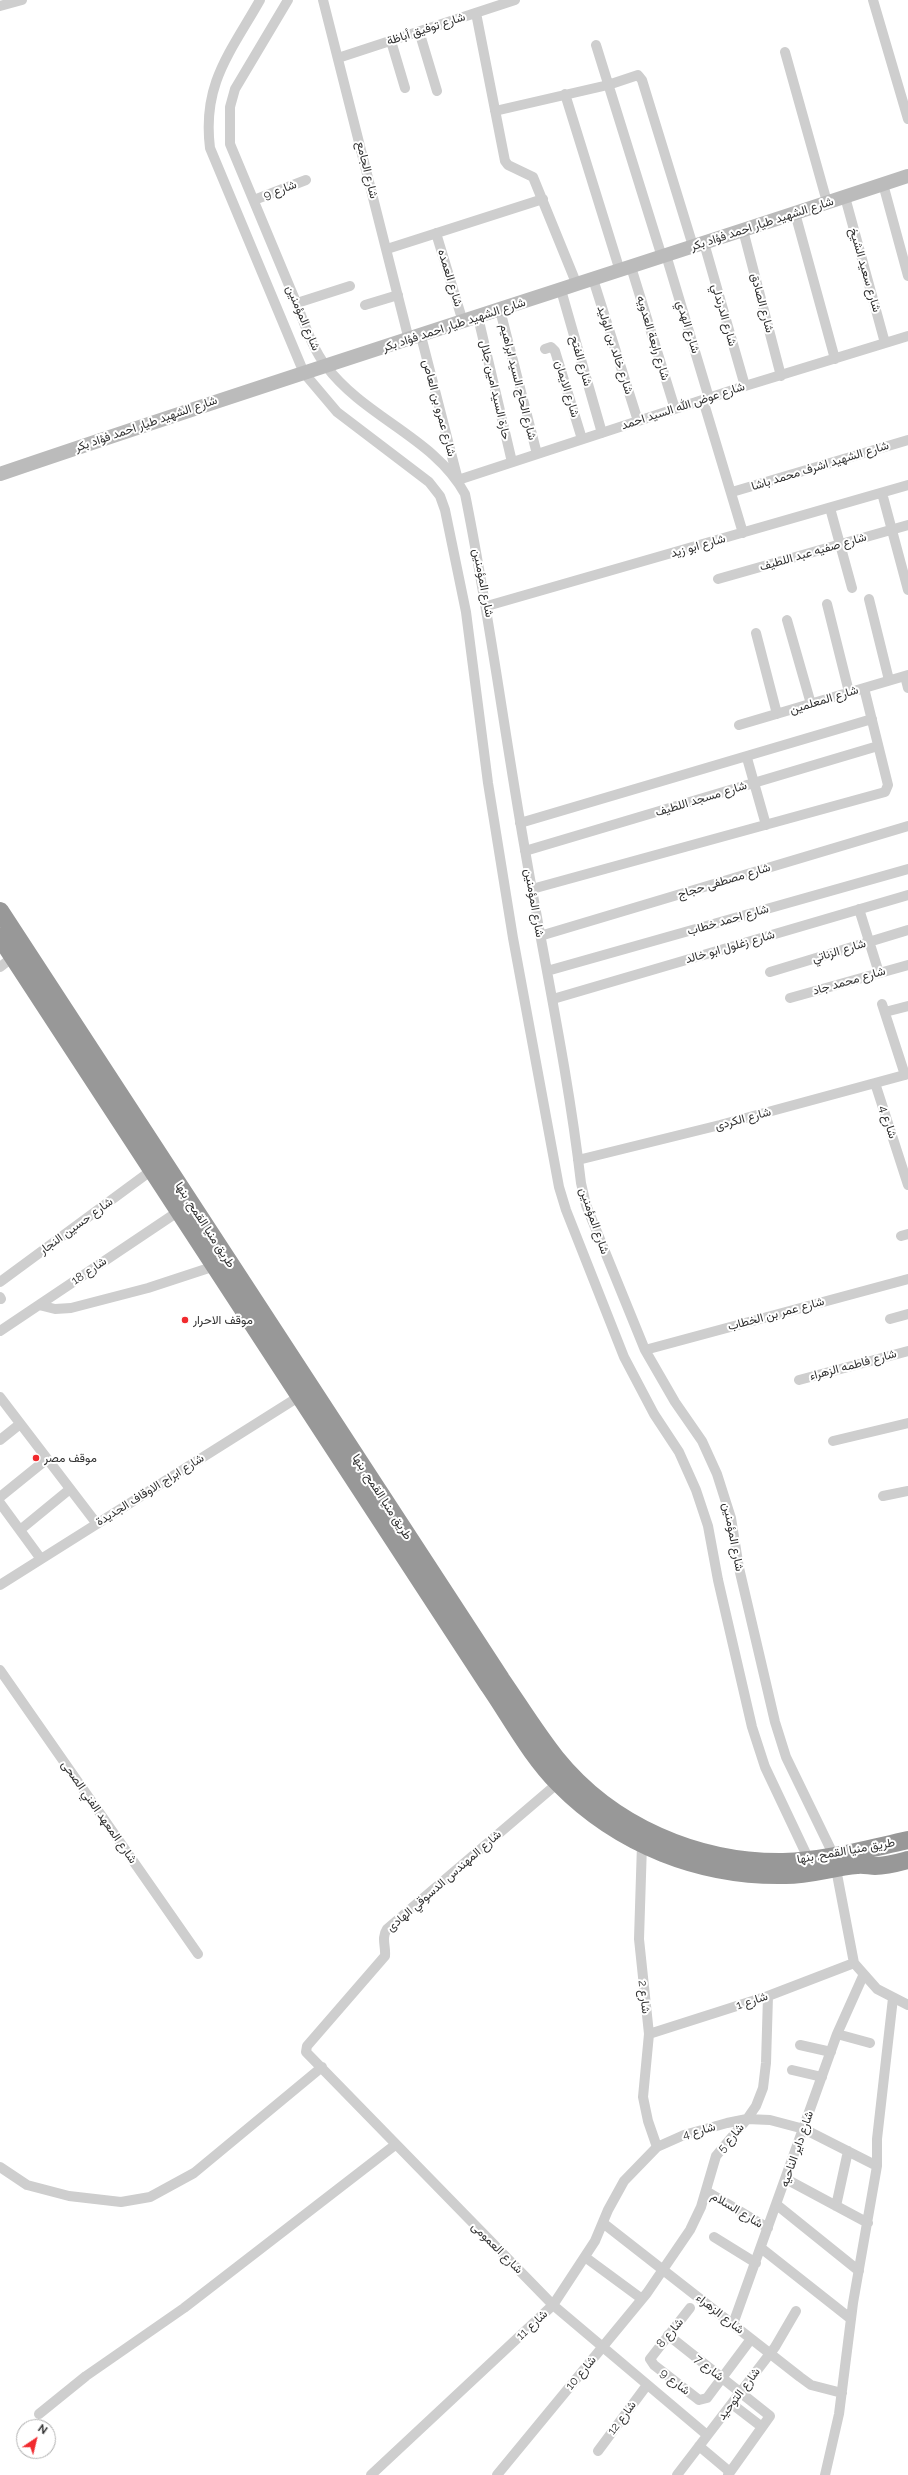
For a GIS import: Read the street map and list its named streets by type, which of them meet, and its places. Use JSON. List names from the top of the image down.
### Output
{
  "streets": {
    "highway": ["طريق منيا القمح, بنها"],
    "street": [
      "شارع توفيق أباظة",
      "شارع الجامع",
      "شارع 9",
      "شارع الشهيد طيار احمد فؤاد بكر",
      "شارع سعيد الشيخ",
      "شارع العمده",
      "شارع الصادق",
      "شارع الدرندلي",
      "شارع المؤمنين",
      "شارع الهدي",
      "شارع رابعة العدويه",
      "شارع خالد بن الوليد",
      "شارع الفتح",
      "شارع الحاج السيد ابراهيم",
      "شارع الايمان",
      "حارة السيد امين جلال",
      "شارع عوض الله السيد احمد",
      "شارع عمرو بن العاص",
      "شارع الشهيد اشرف محمد باشا",
      "شارع ابو زيد",
      "شارع صفيه عبد اللطيف",
      "شارع المعلمين",
      "شارع مسجد اللطيف",
      "شارع مصطفى حجاج",
      "شارع احمد خطاب",
      "شارع زغلول ابو خالد",
      "شارع الزناتي",
      "شارع محمد جاد",
      "شارع الكردى",
      "شارع 4",
      "شارع حسين النجار",
      "شارع 18",
      "شارع عمر بن الخطاب",
      "شارع فاطمه الزهراء",
      "شارع ابراج الاوقاف الجديدة",
      "شارع المعهد الفني الصحى",
      "شارع المهندس الدسوقي الهادى",
      "شارع 2",
      "شارع 1",
      "شارع 5",
      "شارع داير الناحيه",
      "شارع السلام",
      "شارع العمومى",
      "شارع الزهراء",
      "شارع 11",
      "شارع 8",
      "شارع 7",
      "شارع 10",
      "شارع التوحيد",
      "شارع 12"
    ]
  },
  "crossings": [
    ["شارع توفيق أباظة", "شارع الجامع"],
    ["شارع الجامع", "شارع الشهيد طيار احمد فؤاد بكر"],
    ["شارع الجامع", "شارع عمرو بن العاص"],
    ["شارع 9", "شارع المؤمنين"],
    ["شارع 9", "شارع 8"],
    ["شارع 9", "شارع 7"],
    ["شارع الشهيد طيار احمد فؤاد بكر", "شارع سعيد الشيخ"],
    ["شارع الشهيد طيار احمد فؤاد بكر", "شارع العمده"],
    ["شارع الشهيد طيار احمد فؤاد بكر", "شارع الصادق"],
    ["شارع الشهيد طيار احمد فؤاد بكر", "شارع الدرندلي"],
    ["شارع الشهيد طيار احمد فؤاد بكر", "شارع المؤمنين"],
    ["شارع الشهيد طيار احمد فؤاد بكر", "شارع الهدي"],
    ["شارع الشهيد طيار احمد فؤاد بكر", "شارع رابعة العدويه"],
    ["شارع الشهيد طيار احمد فؤاد بكر", "شارع خالد بن الوليد"],
    ["شارع الشهيد طيار احمد فؤاد بكر", "شارع الفتح"],
    ["شارع الشهيد طيار احمد فؤاد بكر", "شارع الحاج السيد ابراهيم"],
    ["شارع الشهيد طيار احمد فؤاد بكر", "حارة السيد امين جلال"],
    ["شارع الشهيد طيار احمد فؤاد بكر", "شارع عمرو بن العاص"],
    ["شارع سعيد الشيخ", "شارع عوض الله السيد احمد"],
    ["شارع الصادق", "شارع عوض الله السيد احمد"],
    ["شارع الدرندلي", "شارع الهدي"],
    ["شارع الدرندلي", "شارع عوض الله السيد احمد"],
    ["شارع المؤمنين", "شارع عوض الله السيد احمد"],
    ["شارع المؤمنين", "شارع عمرو بن العاص"],
    ["شارع المؤمنين", "شارع ابو زيد"],
    ["شارع المؤمنين", "شارع مسجد اللطيف"],
    ["شارع المؤمنين", "شارع مصطفى حجاج"],
    ["شارع المؤمنين", "شارع احمد خطاب"],
    ["شارع المؤمنين", "شارع زغلول ابو خالد"],
    ["شارع المؤمنين", "شارع الكردى"],
    ["شارع المؤمنين", "طريق منيا القمح, بنها"],
    ["شارع المؤمنين", "شارع عمر بن الخطاب"],
    ["شارع المؤمنين", "شارع 1"],
    ["شارع الهدي", "شارع عوض الله السيد احمد"],
    ["شارع الهدي", "شارع الشهيد اشرف محمد باشا"],
    ["شارع الهدي", "شارع ابو زيد"],
    ["شارع رابعة العدويه", "شارع عوض الله السيد احمد"],
    ["شارع خالد بن الوليد", "شارع عوض الله السيد احمد"],
    ["شارع الفتح", "شارع عوض الله السيد احمد"],
    ["شارع الحاج السيد ابراهيم", "شارع عوض الله السيد احمد"],
    ["شارع الايمان", "شارع عوض الله السيد احمد"],
    ["حارة السيد امين جلال", "شارع عوض الله السيد احمد"],
    ["شارع عوض الله السيد احمد", "شارع عمرو بن العاص"],
    ["شارع الكردى", "شارع 4"],
    ["شارع 4", "شارع 2"],
    ["شارع 4", "شارع 5"],
    ["شارع 4", "شارع داير الناحيه"],
    ["شارع 4", "شارع 11"],
    ["طريق منيا القمح, بنها", "شارع حسين النجار"],
    ["طريق منيا القمح, بنها", "شارع 18"],
    ["طريق منيا القمح, بنها", "شارع ابراج الاوقاف الجديدة"],
    ["طريق منيا القمح, بنها", "شارع المهندس الدسوقي الهادى"],
    ["طريق منيا القمح, بنها", "شارع 2"],
    ["شارع المهندس الدسوقي الهادى", "شارع العمومى"],
    ["شارع 2", "شارع 1"],
    ["شارع 2", "شارع 11"],
    ["شارع 1", "شارع 5"],
    ["شارع 5", "شارع السلام"],
    ["شارع 5", "شارع الزهراء"],
    ["شارع 5", "شارع 10"],
    ["شارع داير الناحيه", "شارع السلام"],
    ["شارع داير الناحيه", "شارع الزهراء"],
    ["شارع العمومى", "شارع 11"],
    ["شارع العمومى", "شارع 10"],
    ["شارع العمومى", "شارع التوحيد"],
    ["شارع العمومى", "شارع 12"],
    ["شارع الزهراء", "شارع 11"],
    ["شارع الزهراء", "شارع 10"],
    ["شارع الزهراء", "شارع التوحيد"],
    ["شارع 8", "شارع 7"],
    ["شارع 7", "شارع التوحيد"]
  ],
  "places": ["موقف الاحرار", "موقف مصر"],
  "north": "top right"
}
